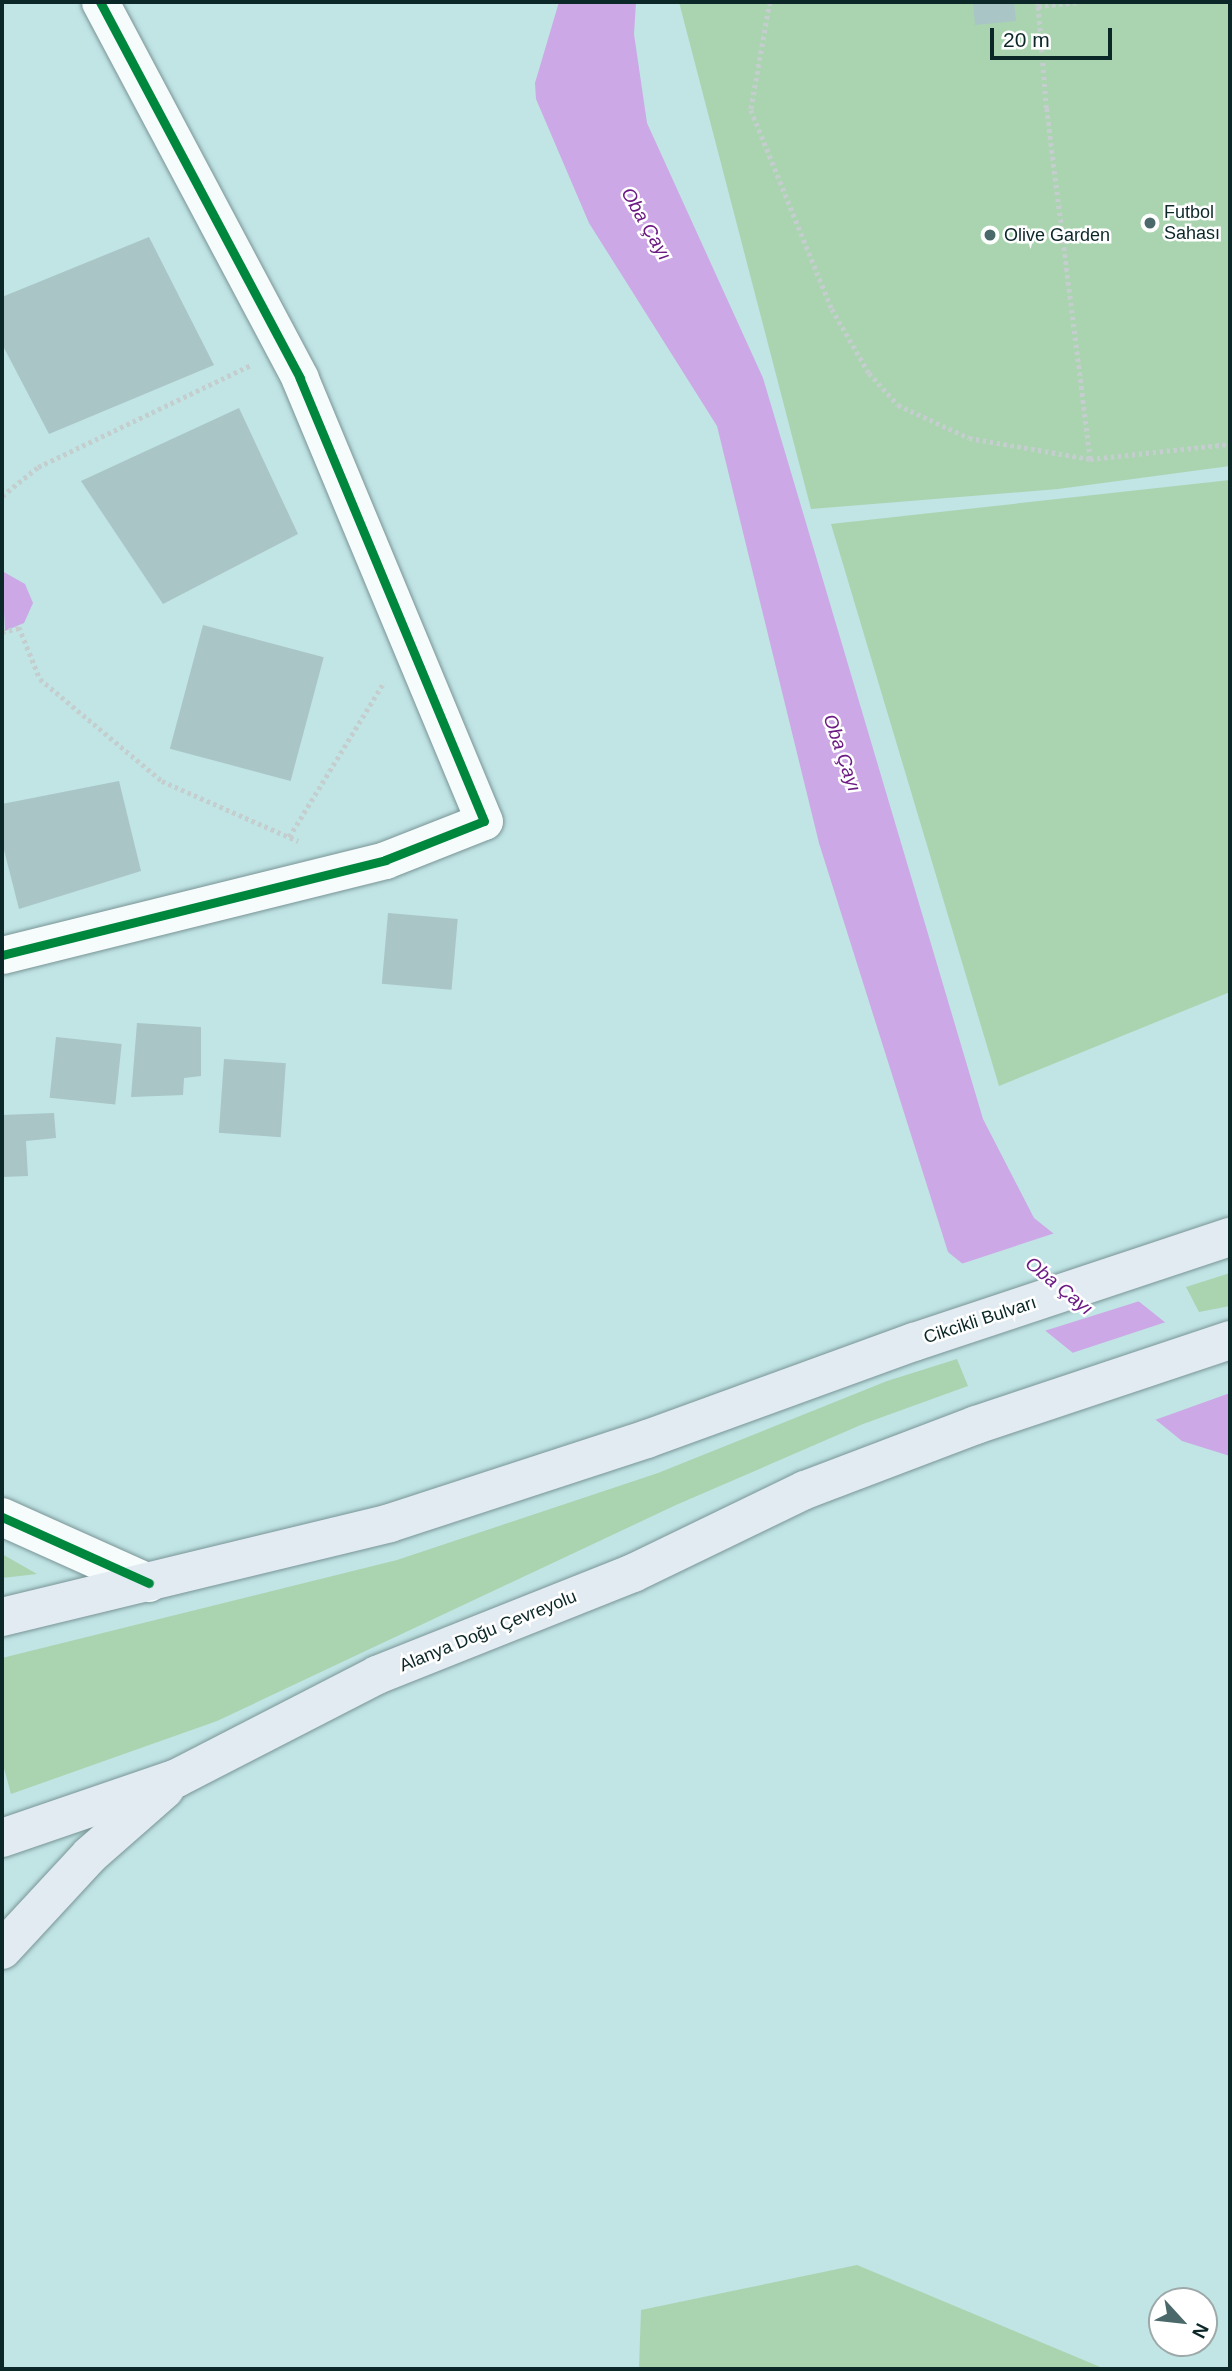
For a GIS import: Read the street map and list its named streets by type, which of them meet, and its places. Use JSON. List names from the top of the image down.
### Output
{
  "streets": {
    "highway": ["Cikcikli Bulvarı", "Alanya Doğu Çevreyolu"]
  },
  "water": ["Oba Çayı"],
  "places": ["Futbol Sahası", "Olive Garden"],
  "scale_bar": "20 m",
  "north": "bottom right"
}
